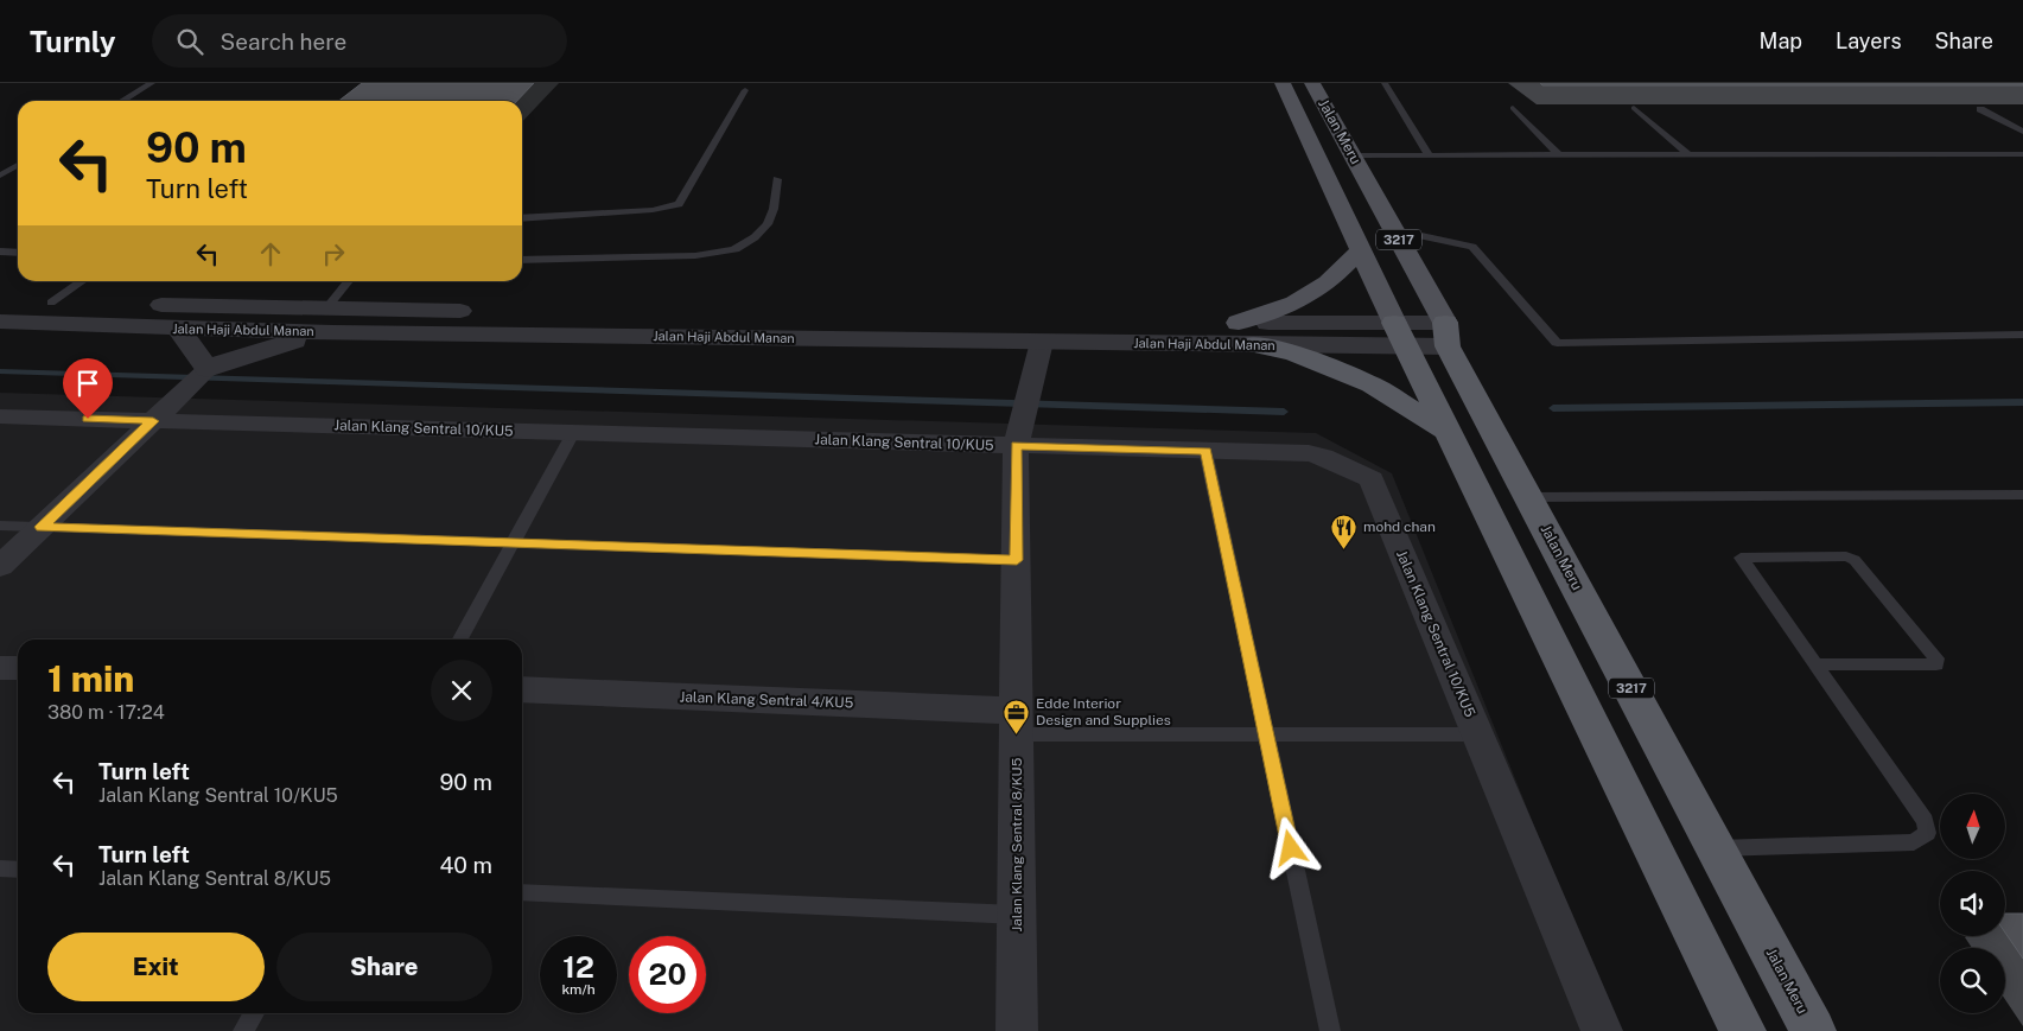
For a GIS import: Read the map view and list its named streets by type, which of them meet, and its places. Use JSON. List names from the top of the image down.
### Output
{
  "streets": {
    "highway": ["Jalan Meru", "3217"],
    "street": [
      "Jalan Haji Abdul Manan",
      "Jalan Klang Sentral 10/KU5",
      "Jalan Klang Sentral 4/KU5",
      "Jalan Klang Sentral 8/KU5"
    ]
  },
  "crossings": [
    ["Jalan Meru", "Jalan Haji Abdul Manan"],
    ["Jalan Haji Abdul Manan", "Jalan Klang Sentral 8/KU5"],
    ["Jalan Klang Sentral 10/KU5", "Jalan Klang Sentral 8/KU5"],
    ["Jalan Klang Sentral 4/KU5", "Jalan Klang Sentral 8/KU5"]
  ],
  "places": {
    "restaurant": ["mohd chan"],
    "office": ["Edde Interior Design and Supplies"]
  },
  "north": "top",
  "page": {
    "header": "Turnly",
    "search": "Search here",
    "nav": ["Map", "Layers", "Share"],
    "turn": ["90 m", "Turn left"],
    "heading": ["1 min", "380 m · 17:24"],
    "list": [
      {
        "name": "Turn left",
        "note": "Jalan Klang Sentral 10/KU5",
        "value": "90 m"
      },
      {
        "name": "Turn left",
        "note": "Jalan Klang Sentral 8/KU5",
        "value": "40 m"
      }
    ],
    "buttons": ["Exit", "Share"],
    "speed": "12 km/h",
    "limit": "20"
  }
}
